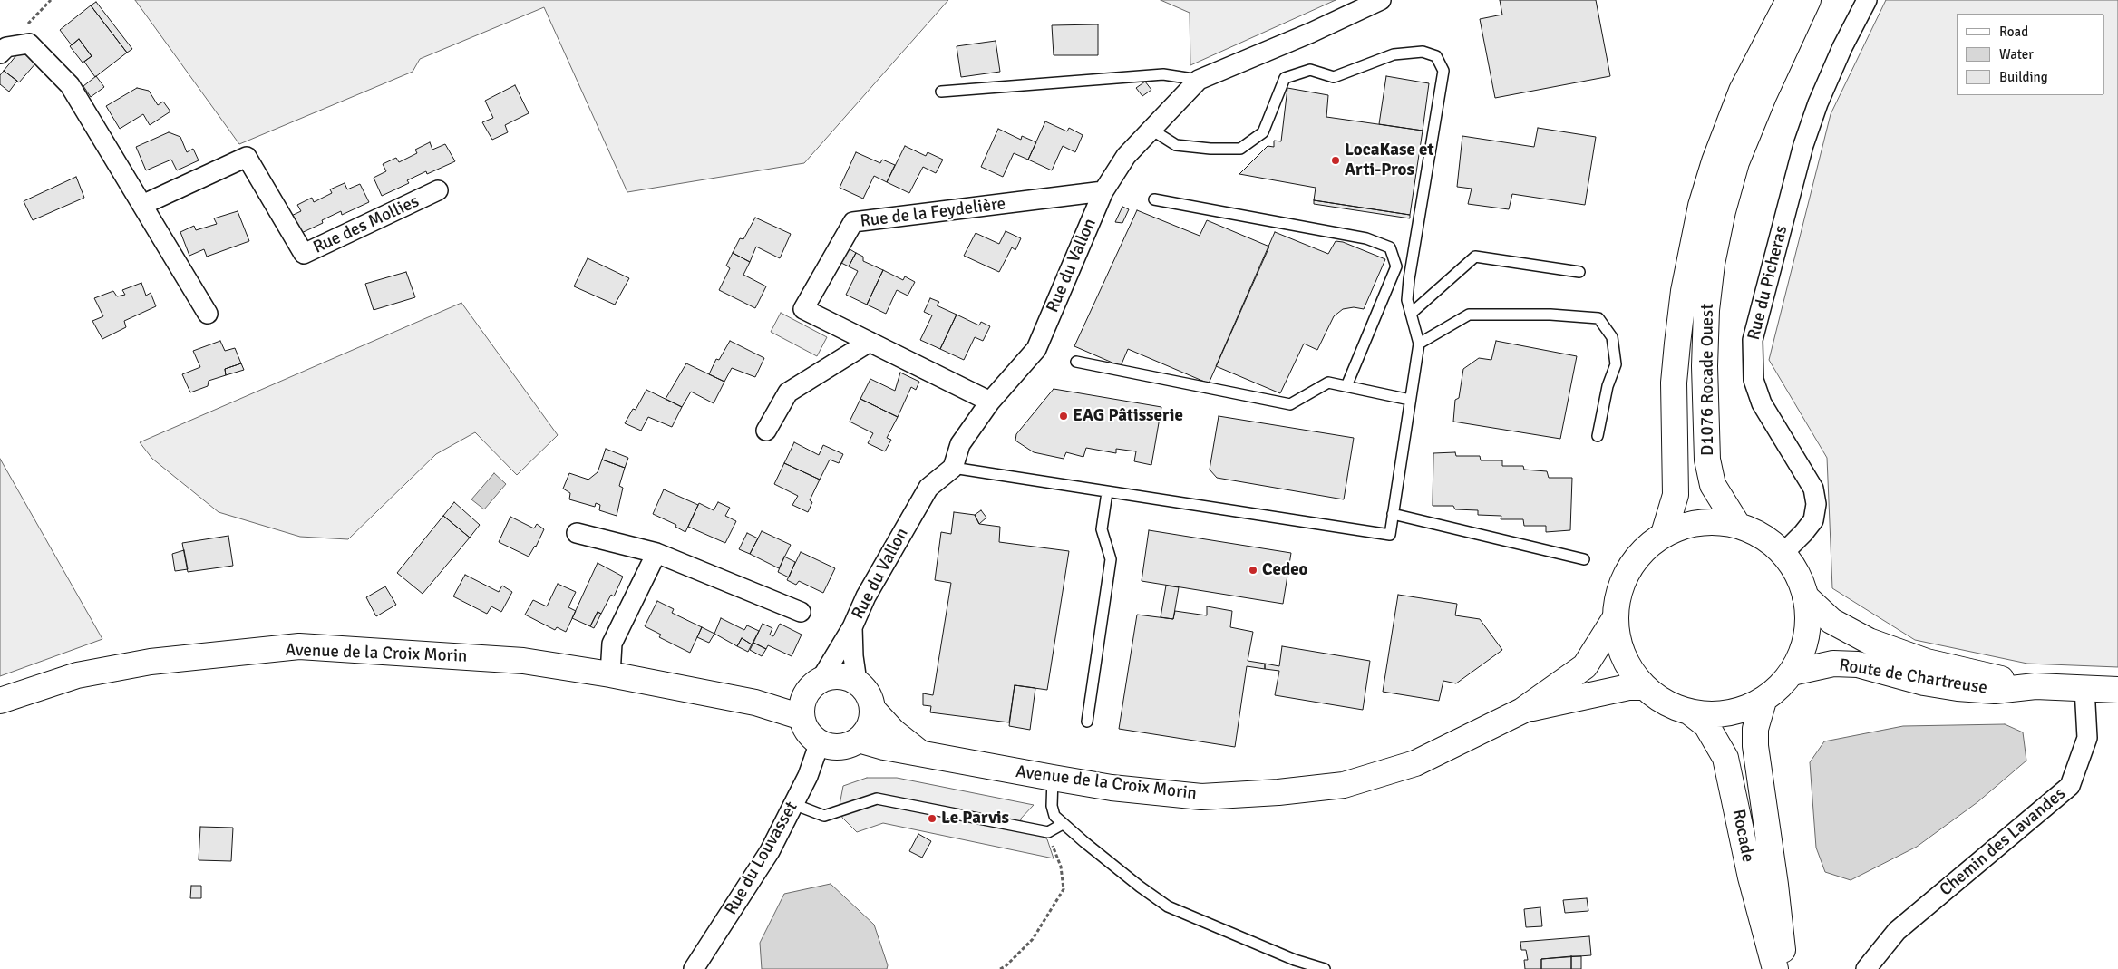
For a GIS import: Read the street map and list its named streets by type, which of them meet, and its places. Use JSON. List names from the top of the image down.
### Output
{
  "streets": {
    "main road": [
      "D1076 Rocade Ouest",
      "Avenue de la Croix Morin",
      "Route de Chartreuse",
      "Rocade"
    ],
    "street": [
      "Rue de la Feydelière",
      "Rue des Mollies",
      "Rue du Vallon",
      "Rue du Picheras",
      "Chemin des Lavandes",
      "Rue du Louvasset"
    ]
  },
  "crossings": [
    ["Rue de la Feydelière", "Rue du Vallon"],
    ["Rue du Vallon", "Avenue de la Croix Morin"],
    ["Rue du Vallon", "Rue du Louvasset"],
    ["Avenue de la Croix Morin", "Rue du Louvasset"],
    ["Route de Chartreuse", "Chemin des Lavandes"]
  ],
  "places": [
    "LocaKase et Arti-Pros",
    "EAG Pâtisserie",
    "Cedeo",
    "Le Parvis"
  ],
  "legend": ["Road", "Water", "Building"]
}
